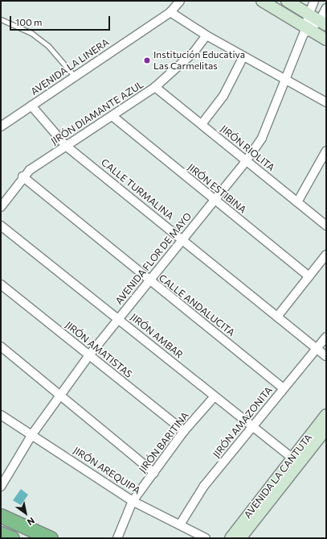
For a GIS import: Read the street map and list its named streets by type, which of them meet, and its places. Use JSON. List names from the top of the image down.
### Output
{
  "streets": {
    "main road": ["AVENIDA LA CANTUTA"],
    "street": [
      "AVENIDA LA LINERA",
      "JIRÓN DIAMANTE AZUL",
      "JIRÓN RIOLITA",
      "JIRÓN ESTIBINA",
      "CALLE TURMALINA",
      "AVENIDA FLOR DE MAYO",
      "CALLE ANDALUCITA",
      "JIRÓN AMBAR",
      "JIRÓN AMATISTAS",
      "JIRÓN AMAZONITA",
      "JIRÓN BARITINA",
      "JIRÓN AREQUIPA"
    ]
  },
  "crossings": [
    ["AVENIDA LA LINERA", "CALLE TURMALINA"],
    ["JIRÓN DIAMANTE AZUL", "JIRÓN RIOLITA"],
    ["JIRÓN DIAMANTE AZUL", "JIRÓN ESTIBINA"],
    ["JIRÓN DIAMANTE AZUL", "CALLE TURMALINA"],
    ["JIRÓN DIAMANTE AZUL", "CALLE ANDALUCITA"],
    ["JIRÓN RIOLITA", "AVENIDA FLOR DE MAYO"],
    ["JIRÓN ESTIBINA", "AVENIDA FLOR DE MAYO"],
    ["CALLE TURMALINA", "AVENIDA FLOR DE MAYO"],
    ["CALLE TURMALINA", "JIRÓN AMAZONITA"],
    ["AVENIDA FLOR DE MAYO", "CALLE ANDALUCITA"],
    ["AVENIDA FLOR DE MAYO", "JIRÓN AMBAR"],
    ["AVENIDA FLOR DE MAYO", "JIRÓN AMATISTAS"],
    ["AVENIDA FLOR DE MAYO", "JIRÓN AREQUIPA"],
    ["CALLE ANDALUCITA", "JIRÓN AMAZONITA"],
    ["JIRÓN AMBAR", "JIRÓN AMAZONITA"],
    ["JIRÓN AMBAR", "JIRÓN BARITINA"],
    ["JIRÓN AMBAR", "AVENIDA LA CANTUTA"],
    ["JIRÓN AMATISTAS", "JIRÓN BARITINA"],
    ["JIRÓN AMAZONITA", "JIRÓN AREQUIPA"],
    ["JIRÓN BARITINA", "JIRÓN AREQUIPA"]
  ],
  "places": ["Institución Educativa Las Carmelitas"],
  "scale_bar": "100 m",
  "north": "bottom right"
}
